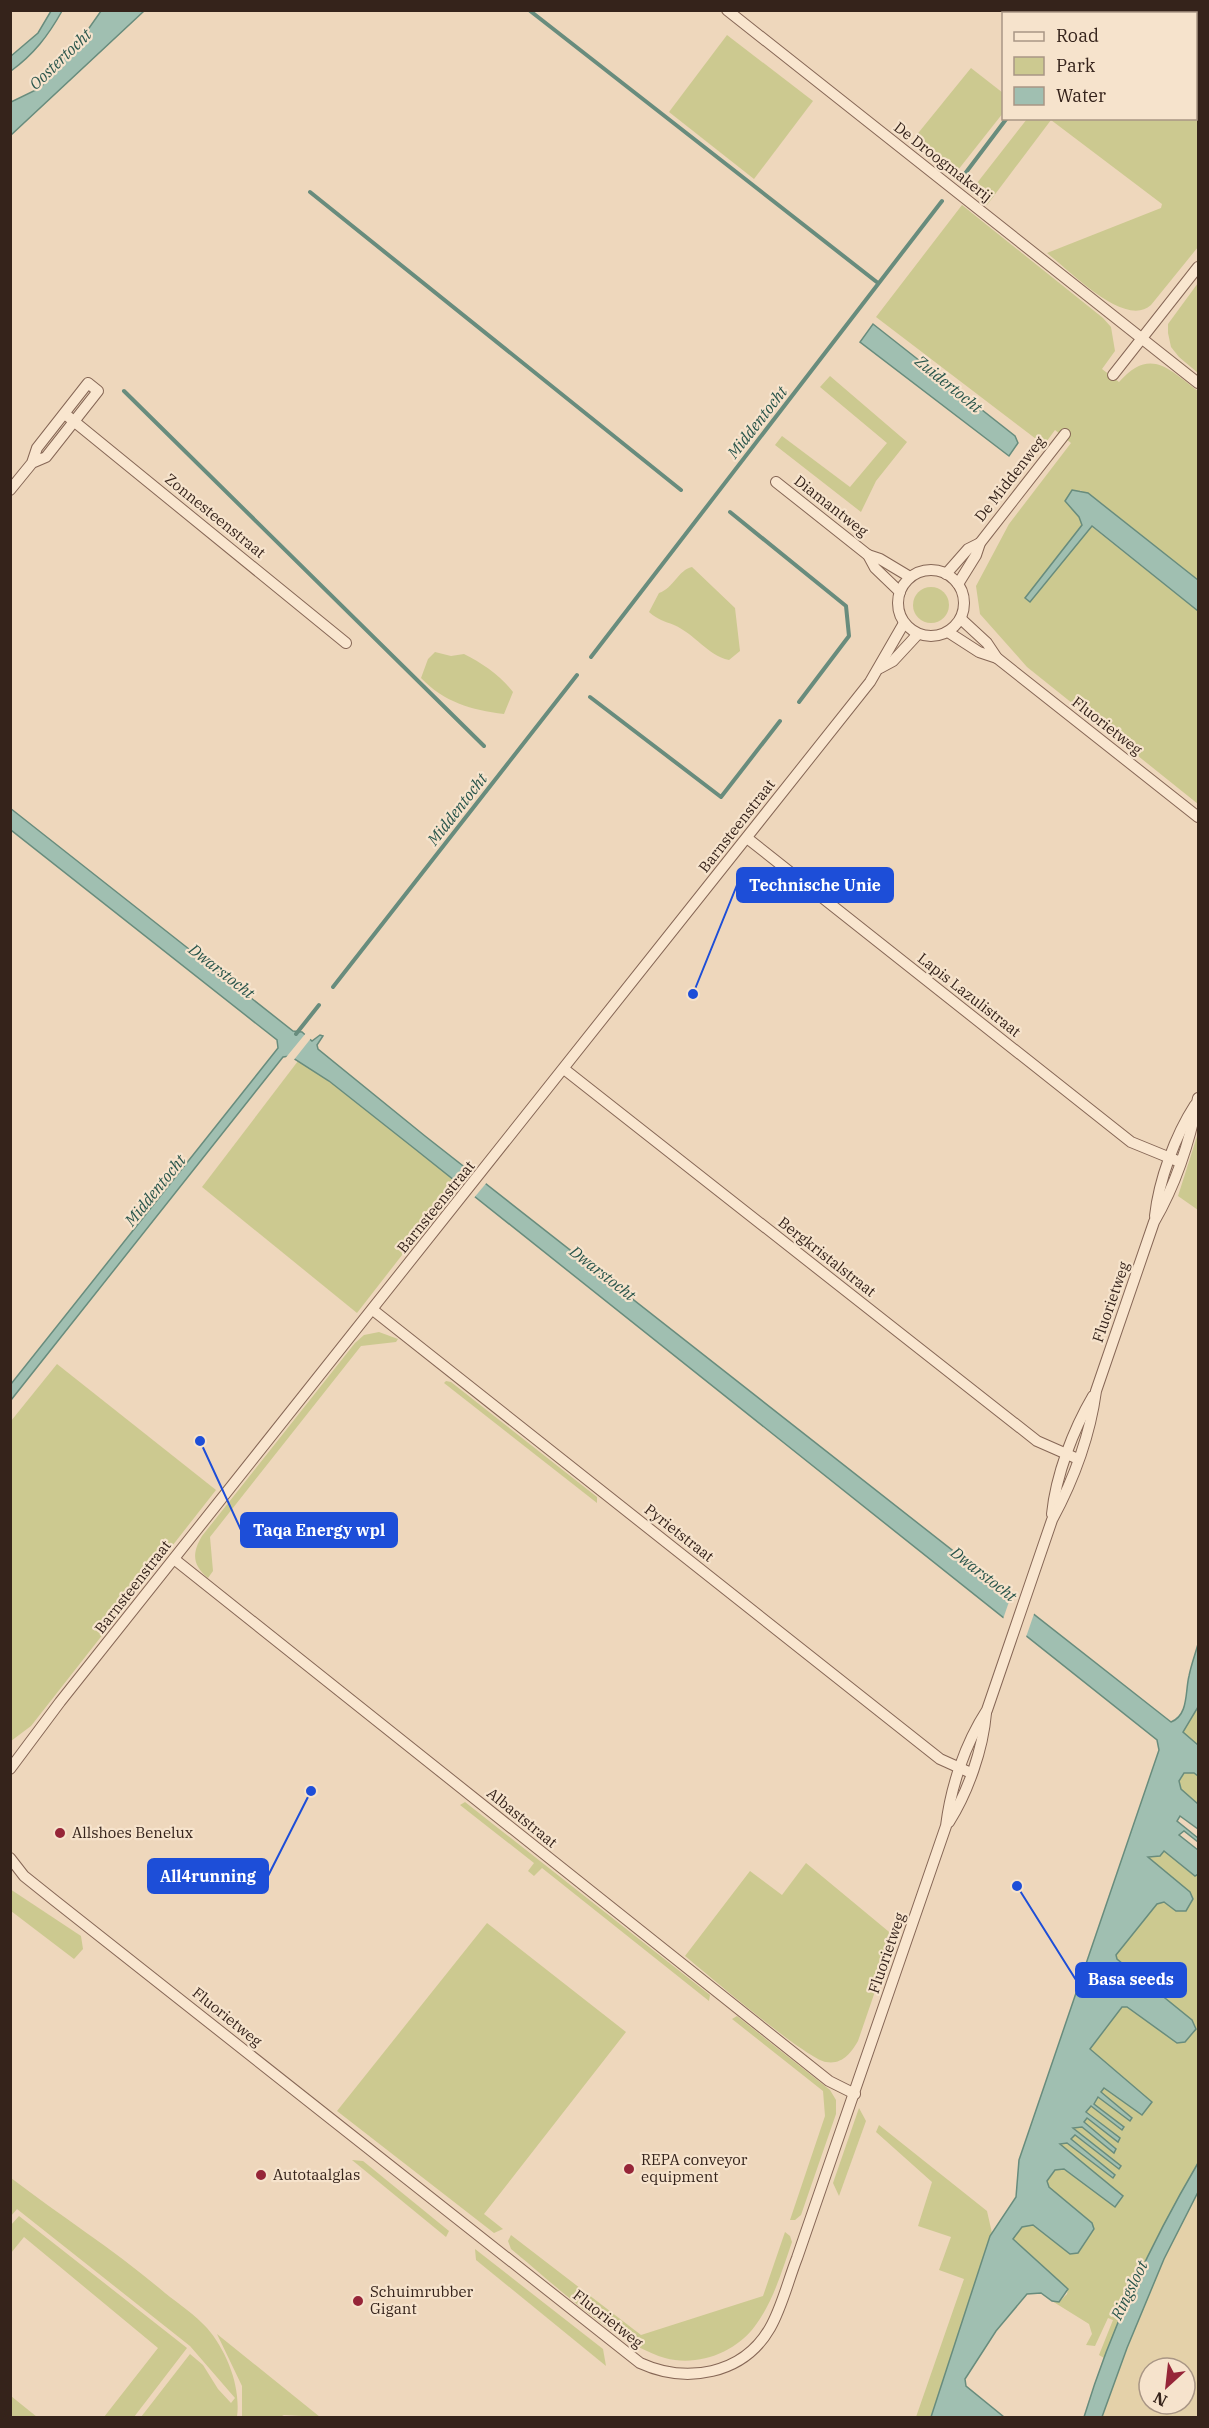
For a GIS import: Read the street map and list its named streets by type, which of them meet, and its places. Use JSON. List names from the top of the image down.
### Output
{
  "streets": {
    "street": [
      "De Droogmakerij",
      "De Middenweg",
      "Diamantweg",
      "Zonnesteenstraat",
      "Fluorietweg",
      "Barnsteenstraat",
      "Lapis Lazulistraat",
      "Bergkristalstraat",
      "Pyrietstraat",
      "Albaststraat"
    ]
  },
  "crossings": [
    ["De Middenweg", "Diamantweg"],
    ["De Middenweg", "Fluorietweg"],
    ["De Middenweg", "Barnsteenstraat"],
    ["Diamantweg", "Fluorietweg"],
    ["Diamantweg", "Barnsteenstraat"],
    ["Fluorietweg", "Barnsteenstraat"],
    ["Fluorietweg", "Lapis Lazulistraat"],
    ["Fluorietweg", "Bergkristalstraat"],
    ["Fluorietweg", "Pyrietstraat"],
    ["Fluorietweg", "Albaststraat"],
    ["Barnsteenstraat", "Lapis Lazulistraat"],
    ["Barnsteenstraat", "Bergkristalstraat"],
    ["Barnsteenstraat", "Pyrietstraat"],
    ["Barnsteenstraat", "Albaststraat"]
  ],
  "water": [
    "Oostertocht",
    "Zuidertocht",
    "Middentocht",
    "Dwarstocht",
    "Ringsloot"
  ],
  "places": [
    "Technische Unie",
    "Taqa Energy wpl",
    "All4running",
    "Allshoes Benelux",
    "Basa seeds",
    "REPA conveyor equipment",
    "Autotaalglas",
    "Schuimrubber Gigant"
  ],
  "legend": ["Road", "Park", "Water"],
  "north": "bottom left"
}
